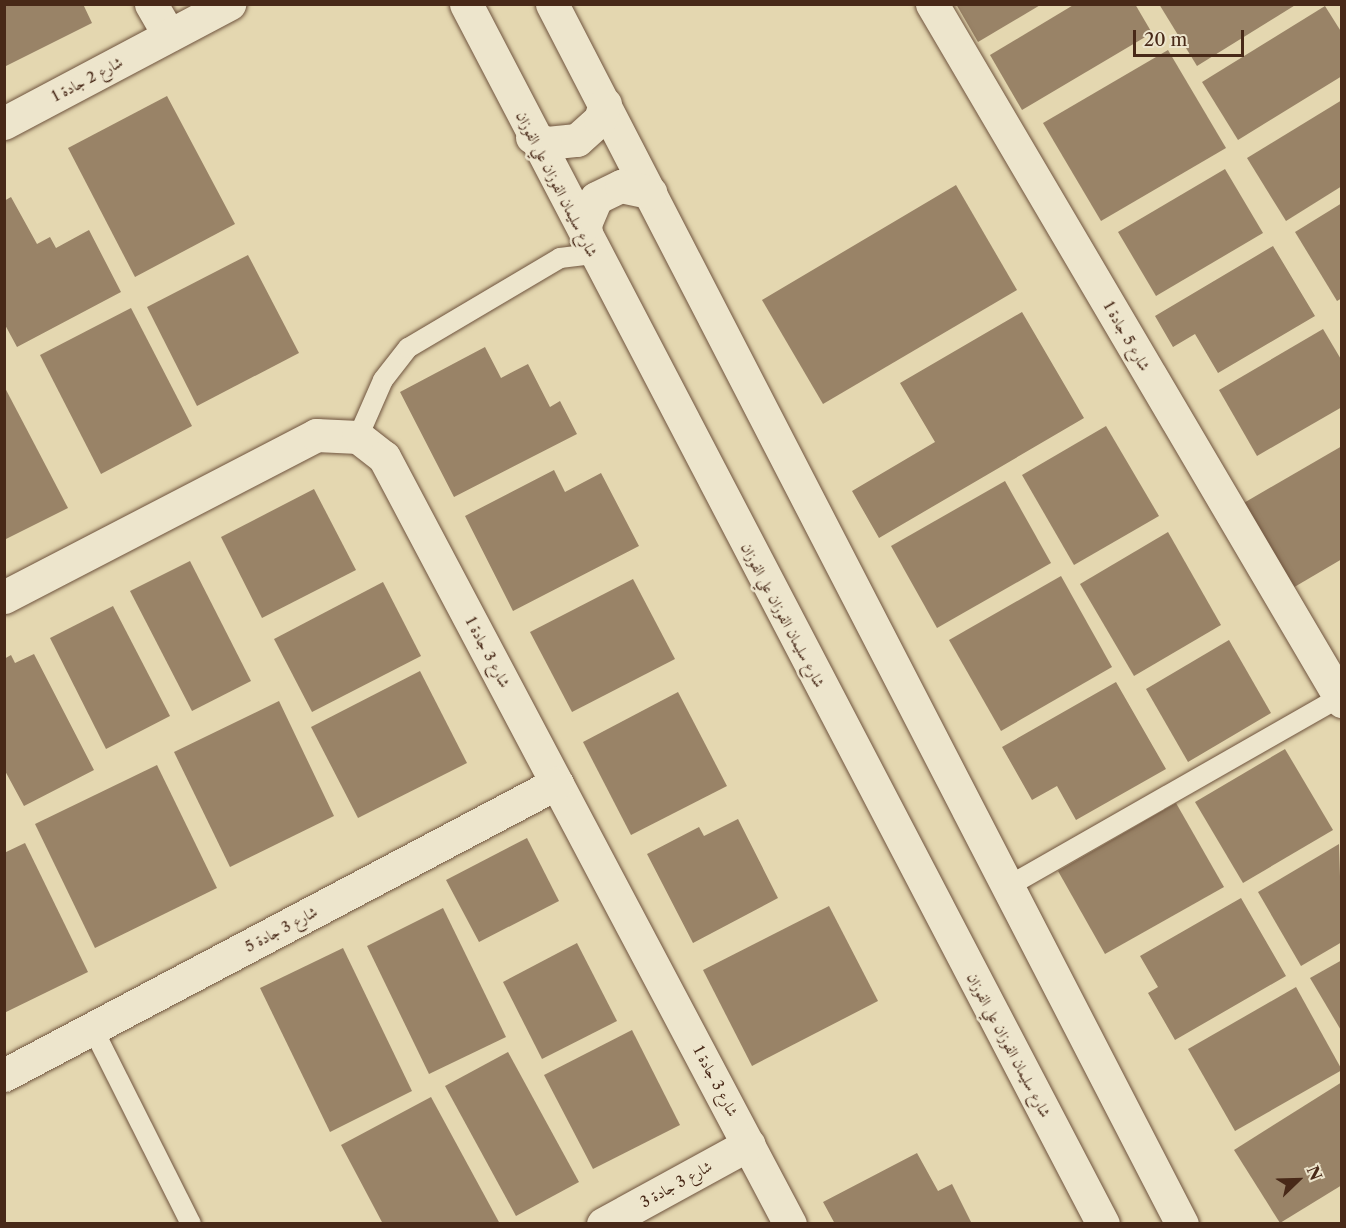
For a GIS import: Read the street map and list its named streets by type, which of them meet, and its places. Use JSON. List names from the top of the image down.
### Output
{
  "streets": {
    "street": [
      "شارع 2 جادة 1",
      "شارع سليمان الفوزان علي الفوزان",
      "شارع 5 جادة 1",
      "شارع 3 جادة 1",
      "شارع 3 جادة 5",
      "شارع 3 جادة 3"
    ]
  },
  "crossings": [
    ["شارع 3 جادة 1", "شارع 3 جادة 5"],
    ["شارع 3 جادة 1", "شارع 3 جادة 3"]
  ],
  "scale_bar": "20 m",
  "north": "top right"
}
